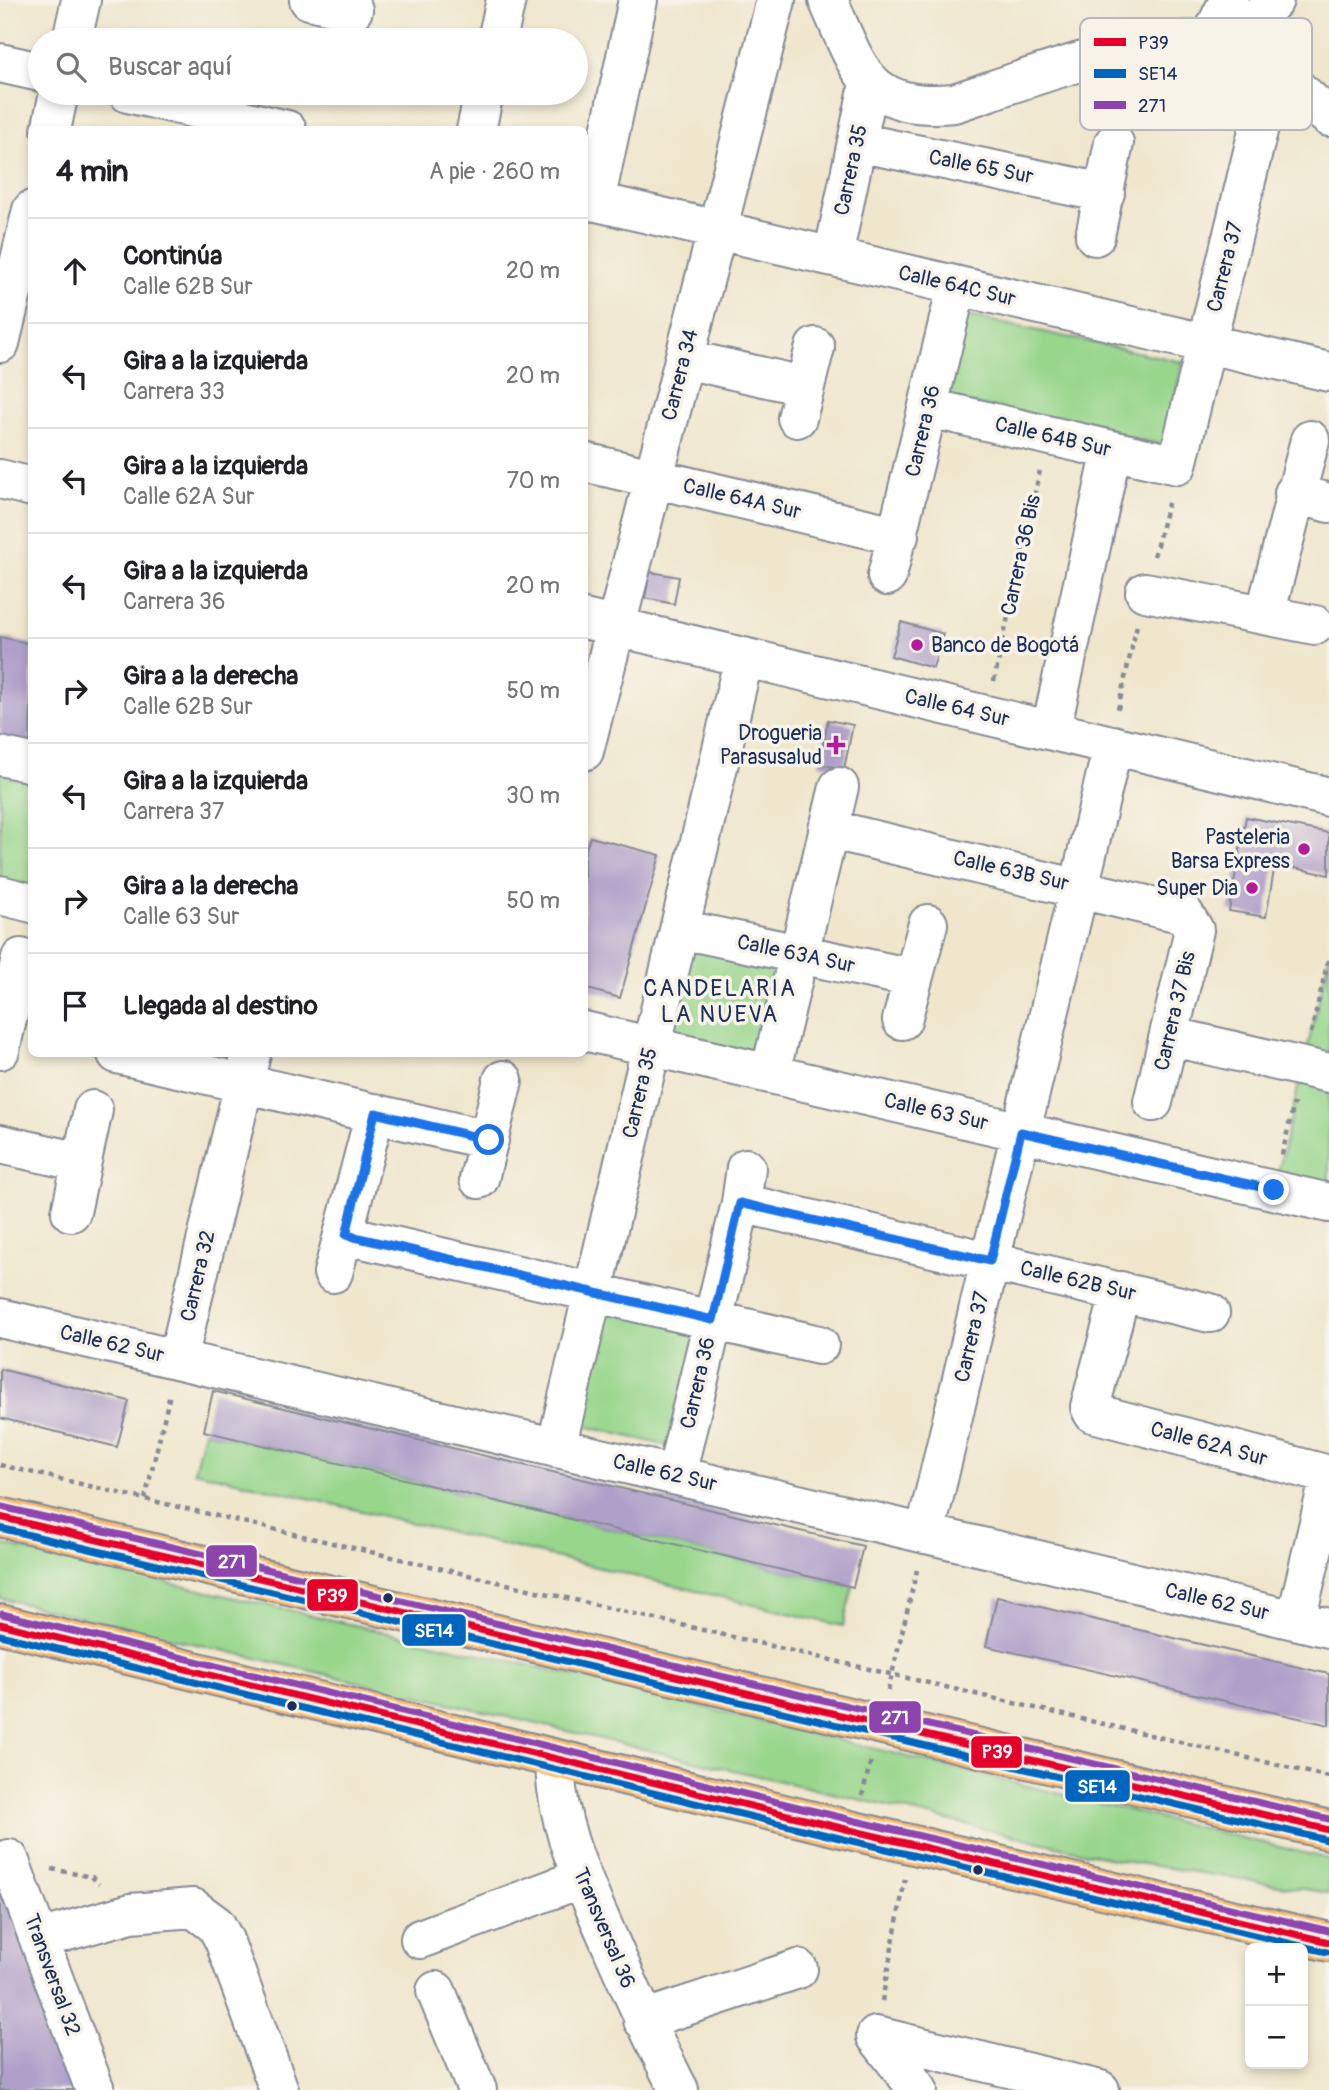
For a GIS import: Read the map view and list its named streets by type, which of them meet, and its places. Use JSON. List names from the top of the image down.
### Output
{
  "streets": {
    "street": [
      "Calle 65 Sur",
      "Carrera 35",
      "Carrera 37",
      "Calle 64C Sur",
      "Carrera 34",
      "Carrera 36",
      "Calle 64B Sur",
      "Calle 64A Sur",
      "Calle 64 Sur",
      "Calle 63B Sur",
      "Calle 63A Sur",
      "Carrera 37 Bis",
      "Calle 63 Sur",
      "Carrera 32",
      "Calle 62B Sur",
      "Calle 62 Sur",
      "Calle 62A Sur",
      "Transversal 36",
      "Transversal 32"
    ],
    "path": ["Carrera 36 Bis"]
  },
  "crossings": [
    ["Calle 65 Sur", "Carrera 35"],
    ["Carrera 35", "Calle 64C Sur"],
    ["Carrera 35", "Calle 64 Sur"],
    ["Carrera 35", "Calle 63A Sur"],
    ["Carrera 35", "Calle 63 Sur"],
    ["Carrera 35", "Calle 62 Sur"],
    ["Carrera 37", "Calle 64C Sur"],
    ["Carrera 37", "Calle 64B Sur"],
    ["Carrera 37", "Calle 64 Sur"],
    ["Carrera 37", "Calle 63B Sur"],
    ["Carrera 37", "Calle 63 Sur"],
    ["Carrera 37", "Calle 62B Sur"],
    ["Carrera 37", "Calle 62 Sur"],
    ["Calle 64C Sur", "Carrera 34"],
    ["Calle 64C Sur", "Carrera 36"],
    ["Carrera 34", "Calle 64A Sur"],
    ["Carrera 34", "Calle 64 Sur"],
    ["Carrera 36", "Calle 64B Sur"],
    ["Carrera 36", "Calle 64A Sur"],
    ["Carrera 36", "Calle 62B Sur"],
    ["Carrera 36", "Calle 62 Sur"],
    ["Calle 64B Sur", "Carrera 36 Bis"],
    ["Carrera 36 Bis", "Calle 64 Sur"],
    ["Calle 63B Sur", "Carrera 37 Bis"],
    ["Carrera 32", "Calle 62 Sur"],
    ["Calle 62B Sur", "Calle 62A Sur"]
  ],
  "districts": ["CANDELARIA LA NUEVA"],
  "places": {
    "other": ["Banco de Bogotá", "Pasteleria Barsa Express", "Super Dia"],
    "health": ["Drogueria Parasusalud"]
  },
  "lines": ["transit line 271", "transit line P39", "transit line SE14"],
  "legend": ["P39", "SE14", "271"],
  "page": {
    "search": "Buscar aquí",
    "heading": ["4 min", "A pie · 260 m"],
    "list": [
      ["Continúa", "Calle 62B Sur", "20 m"],
      ["Gira a la izquierda", "Carrera 33", "20 m"],
      ["Gira a la izquierda", "Calle 62A Sur", "70 m"],
      ["Gira a la izquierda", "Carrera 36", "20 m"],
      ["Gira a la derecha", "Calle 62B Sur", "50 m"],
      ["Gira a la izquierda", "Carrera 37", "30 m"],
      ["Gira a la derecha", "Calle 63 Sur", "50 m"],
      "Llegada al destino"
    ],
    "map_buttons": ["+", "−"]
  }
}
